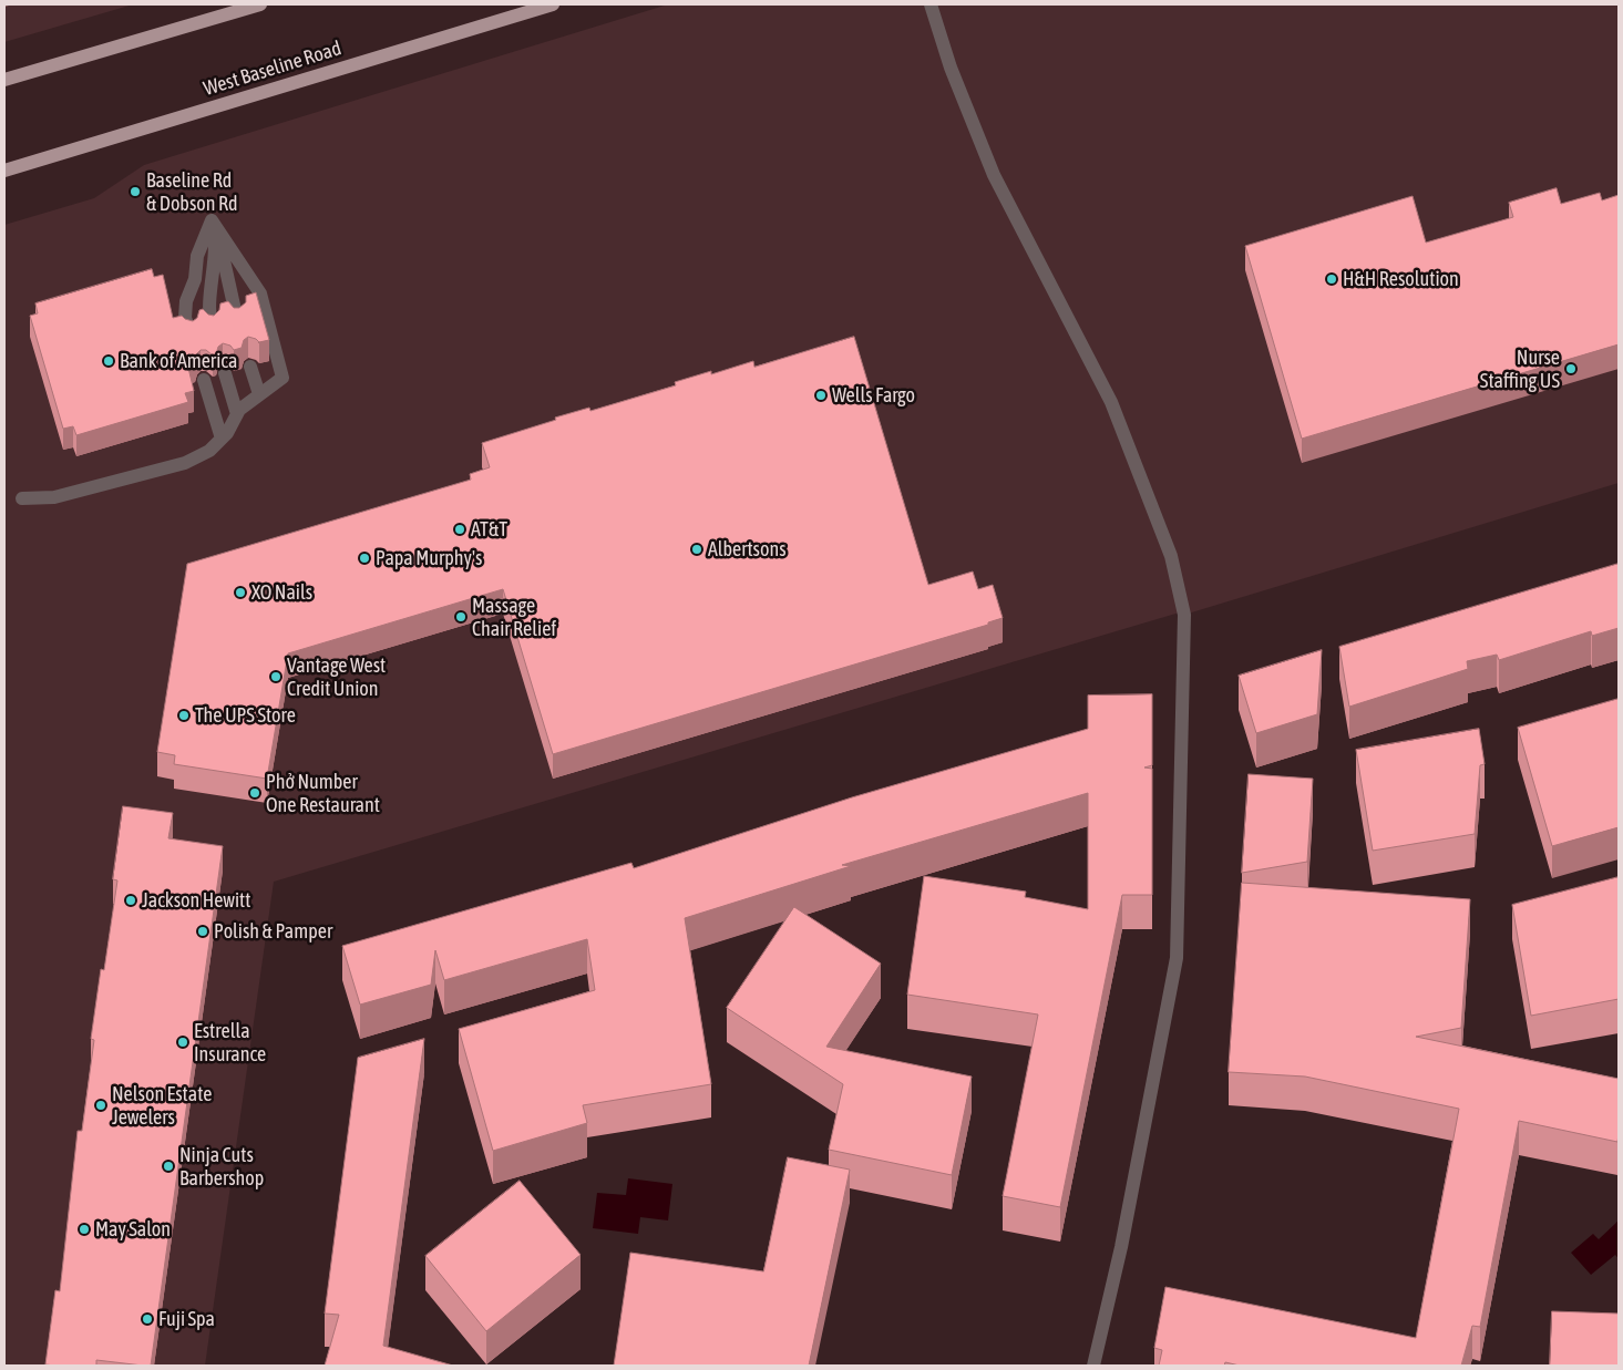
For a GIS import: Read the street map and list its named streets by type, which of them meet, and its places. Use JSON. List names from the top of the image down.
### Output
{
  "streets": {
    "main road": ["West Baseline Road"]
  },
  "places": [
    "Baseline Rd & Dobson Rd",
    "H&H Resolution",
    "Bank of America",
    "Nurse Staffing US",
    "Wells Fargo",
    "AT&T",
    "Albertsons",
    "Papa Murphy's",
    "XO Nails",
    "Massage Chair Relief",
    "Vantage West Credit Union",
    "The UPS Store",
    "Phở Number One Restaurant",
    "Jackson Hewitt",
    "Polish & Pamper",
    "Estrella Insurance",
    "Nelson Estate Jewelers",
    "Ninja Cuts Barbershop",
    "May Salon",
    "Fuji Spa"
  ]
}
